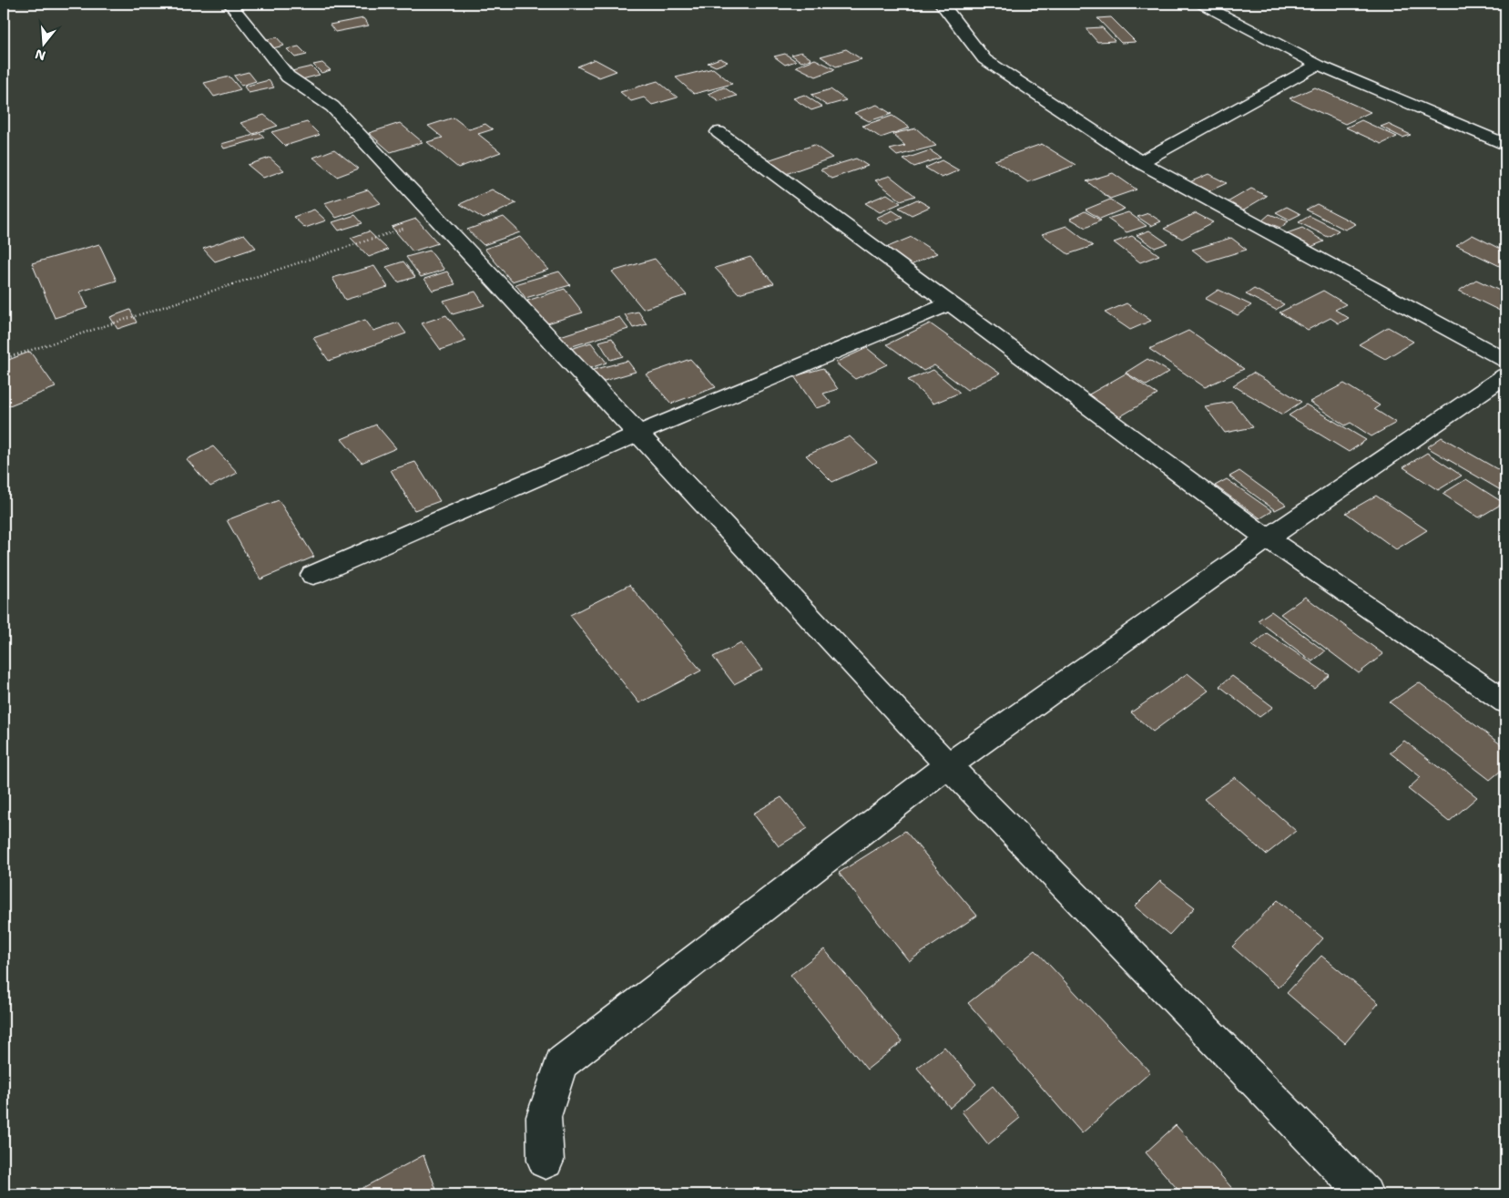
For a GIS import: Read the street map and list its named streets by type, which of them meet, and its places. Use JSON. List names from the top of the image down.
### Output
{
  "north": "bottom"
}
